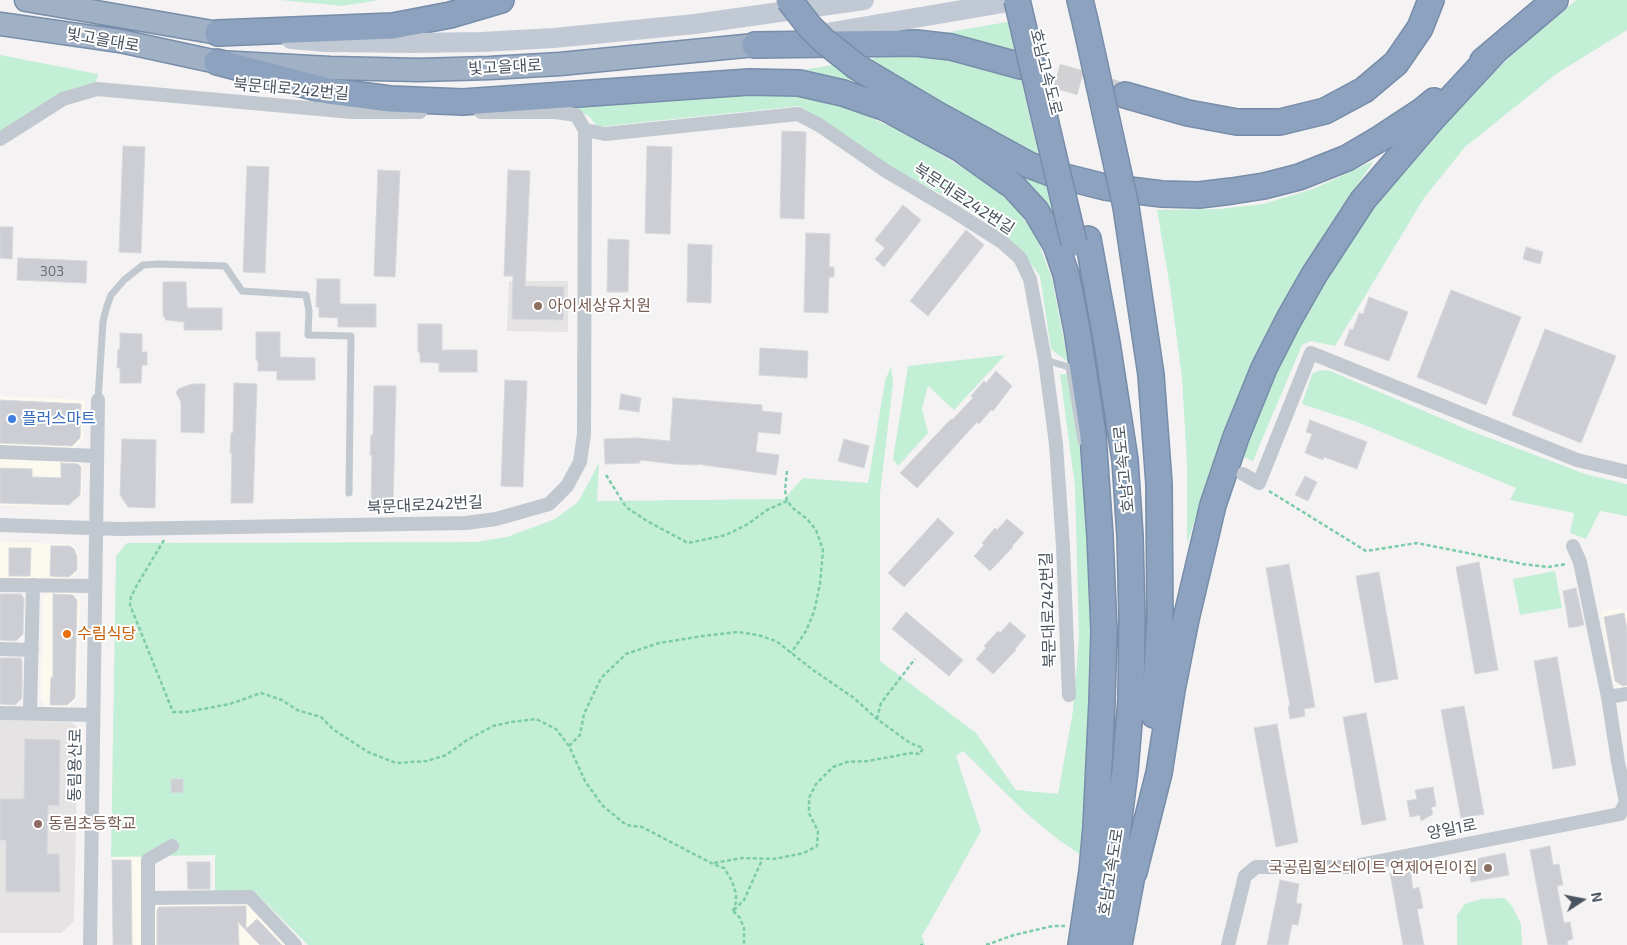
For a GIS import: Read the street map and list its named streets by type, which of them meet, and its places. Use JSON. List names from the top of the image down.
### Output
{
  "streets": {
    "highway": ["빛고을대로", "호남고속도로"],
    "street": ["북문대로242번길", "동림용산로", "양일1로"]
  },
  "crossings": [
    ["빛고을대로", "호남고속도로"],
    ["북문대로242번길", "동림용산로"]
  ],
  "places": [
    "아이세상유치원",
    "플러스마트",
    "수림식당",
    "동림초등학교",
    "국공립힐스테이트 연제어린이집"
  ],
  "house_numbers": ["303"],
  "north": "right"
}
